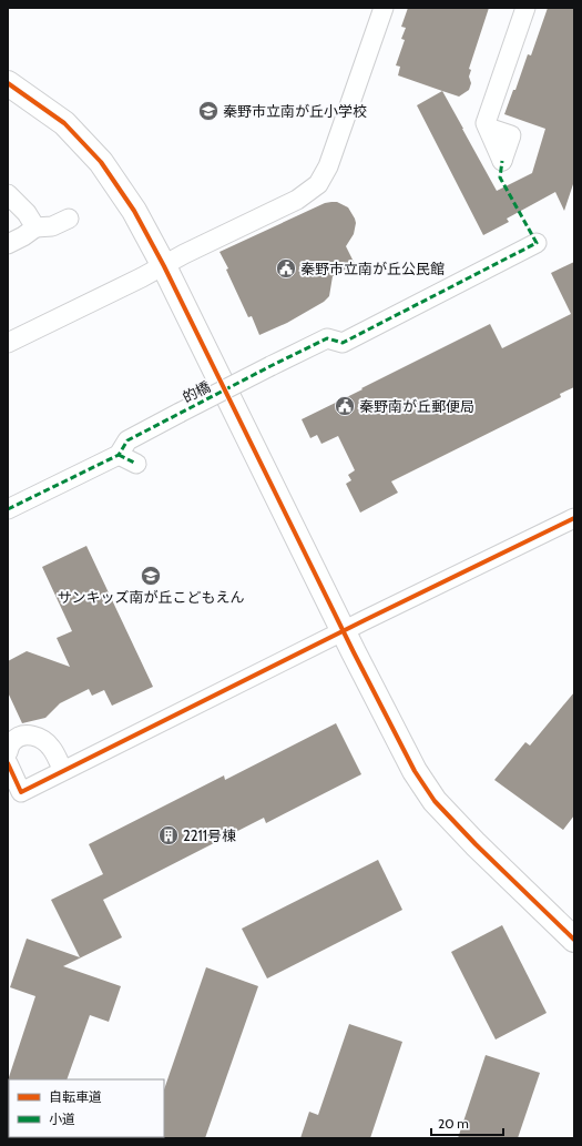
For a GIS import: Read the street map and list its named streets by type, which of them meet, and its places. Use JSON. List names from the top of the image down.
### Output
{
  "streets": {
    "street": ["的橋"]
  },
  "places": {
    "school or university": ["秦野市立南が丘小学校", "サンキッズ南が丘こどもえん"],
    "public building": ["秦野市立南が丘公民館", "秦野南が丘郵便局"],
    "building": ["2211号棟"]
  },
  "legend": ["自転車道", "小道"],
  "scale_bar": "20 m"
}
